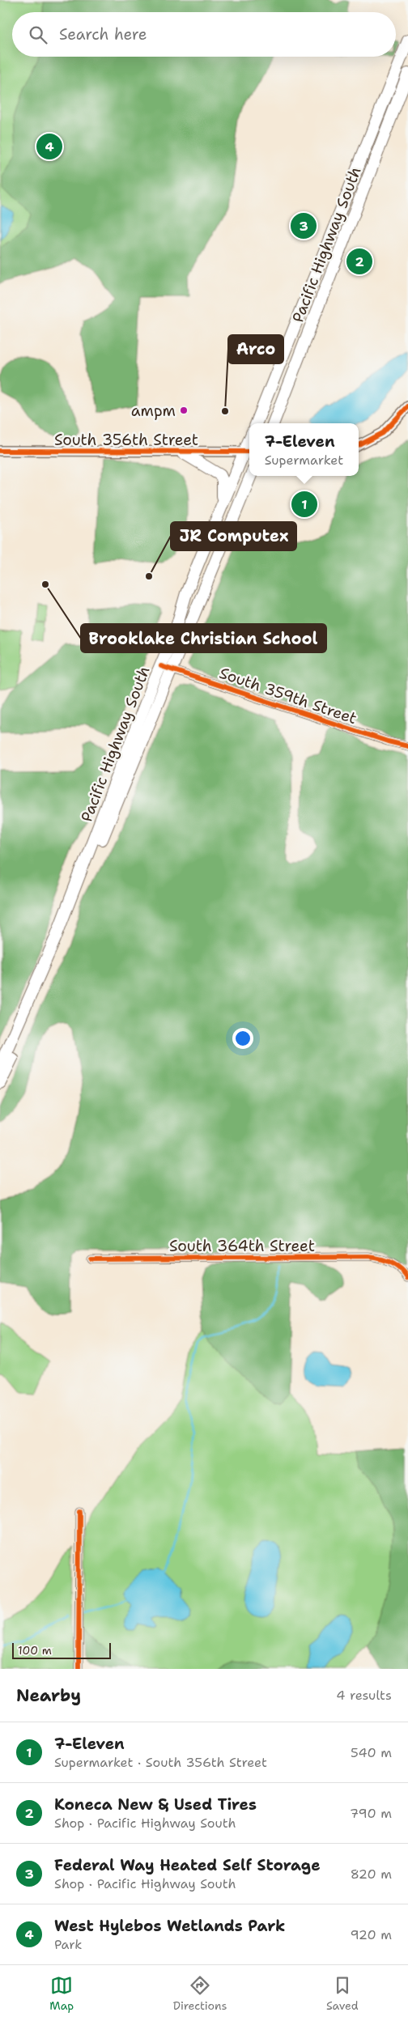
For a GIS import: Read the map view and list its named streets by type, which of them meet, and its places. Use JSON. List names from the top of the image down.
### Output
{
  "streets": {
    "main road": ["Pacific Highway South", "South 356th Street"],
    "street": ["South 359th Street", "South 364th Street"]
  },
  "crossings": [
    ["Pacific Highway South", "South 356th Street"],
    ["Pacific Highway South", "South 359th Street"]
  ],
  "places": [
    "ampm",
    "Arco",
    "JR Computex",
    "Brooklake Christian School"
  ],
  "scale_bar": "100 m",
  "page": {
    "search": "Search here",
    "pins": [
      "4",
      "3",
      "2",
      "1"
    ],
    "popup": ["7-Eleven", "Supermarket"],
    "scale": "100 m",
    "heading": ["Nearby", "4 results"],
    "list": [
      {
        "mark": "1",
        "name": "7-Eleven",
        "note": "Supermarket · South 356th Street",
        "value": "540 m"
      },
      {
        "mark": "2",
        "name": "Koneca New & Used Tires",
        "note": "Shop · Pacific Highway South",
        "value": "790 m"
      },
      {
        "mark": "3",
        "name": "Federal Way Heated Self Storage",
        "note": "Shop · Pacific Highway South",
        "value": "820 m"
      },
      {
        "mark": "4",
        "name": "West Hylebos Wetlands Park",
        "note": "Park",
        "value": "920 m"
      }
    ],
    "nav": ["Map", "Directions", "Saved"]
  }
}
